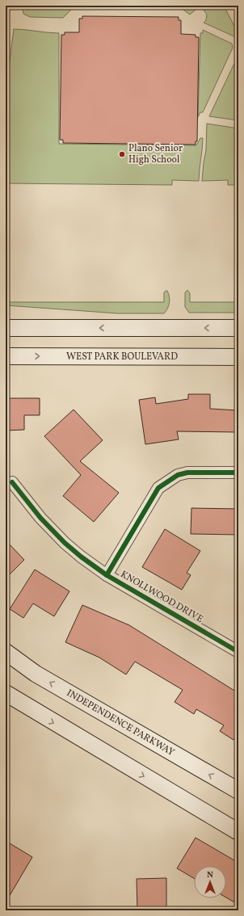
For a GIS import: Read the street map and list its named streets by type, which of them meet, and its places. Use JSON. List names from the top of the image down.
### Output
{
  "streets": {
    "main road": ["WEST PARK BOULEVARD", "INDEPENDENCE PARKWAY"],
    "street": ["KNOLLWOOD DRIVE"]
  },
  "places": ["Plano Senior High School"],
  "north": "top"
}
